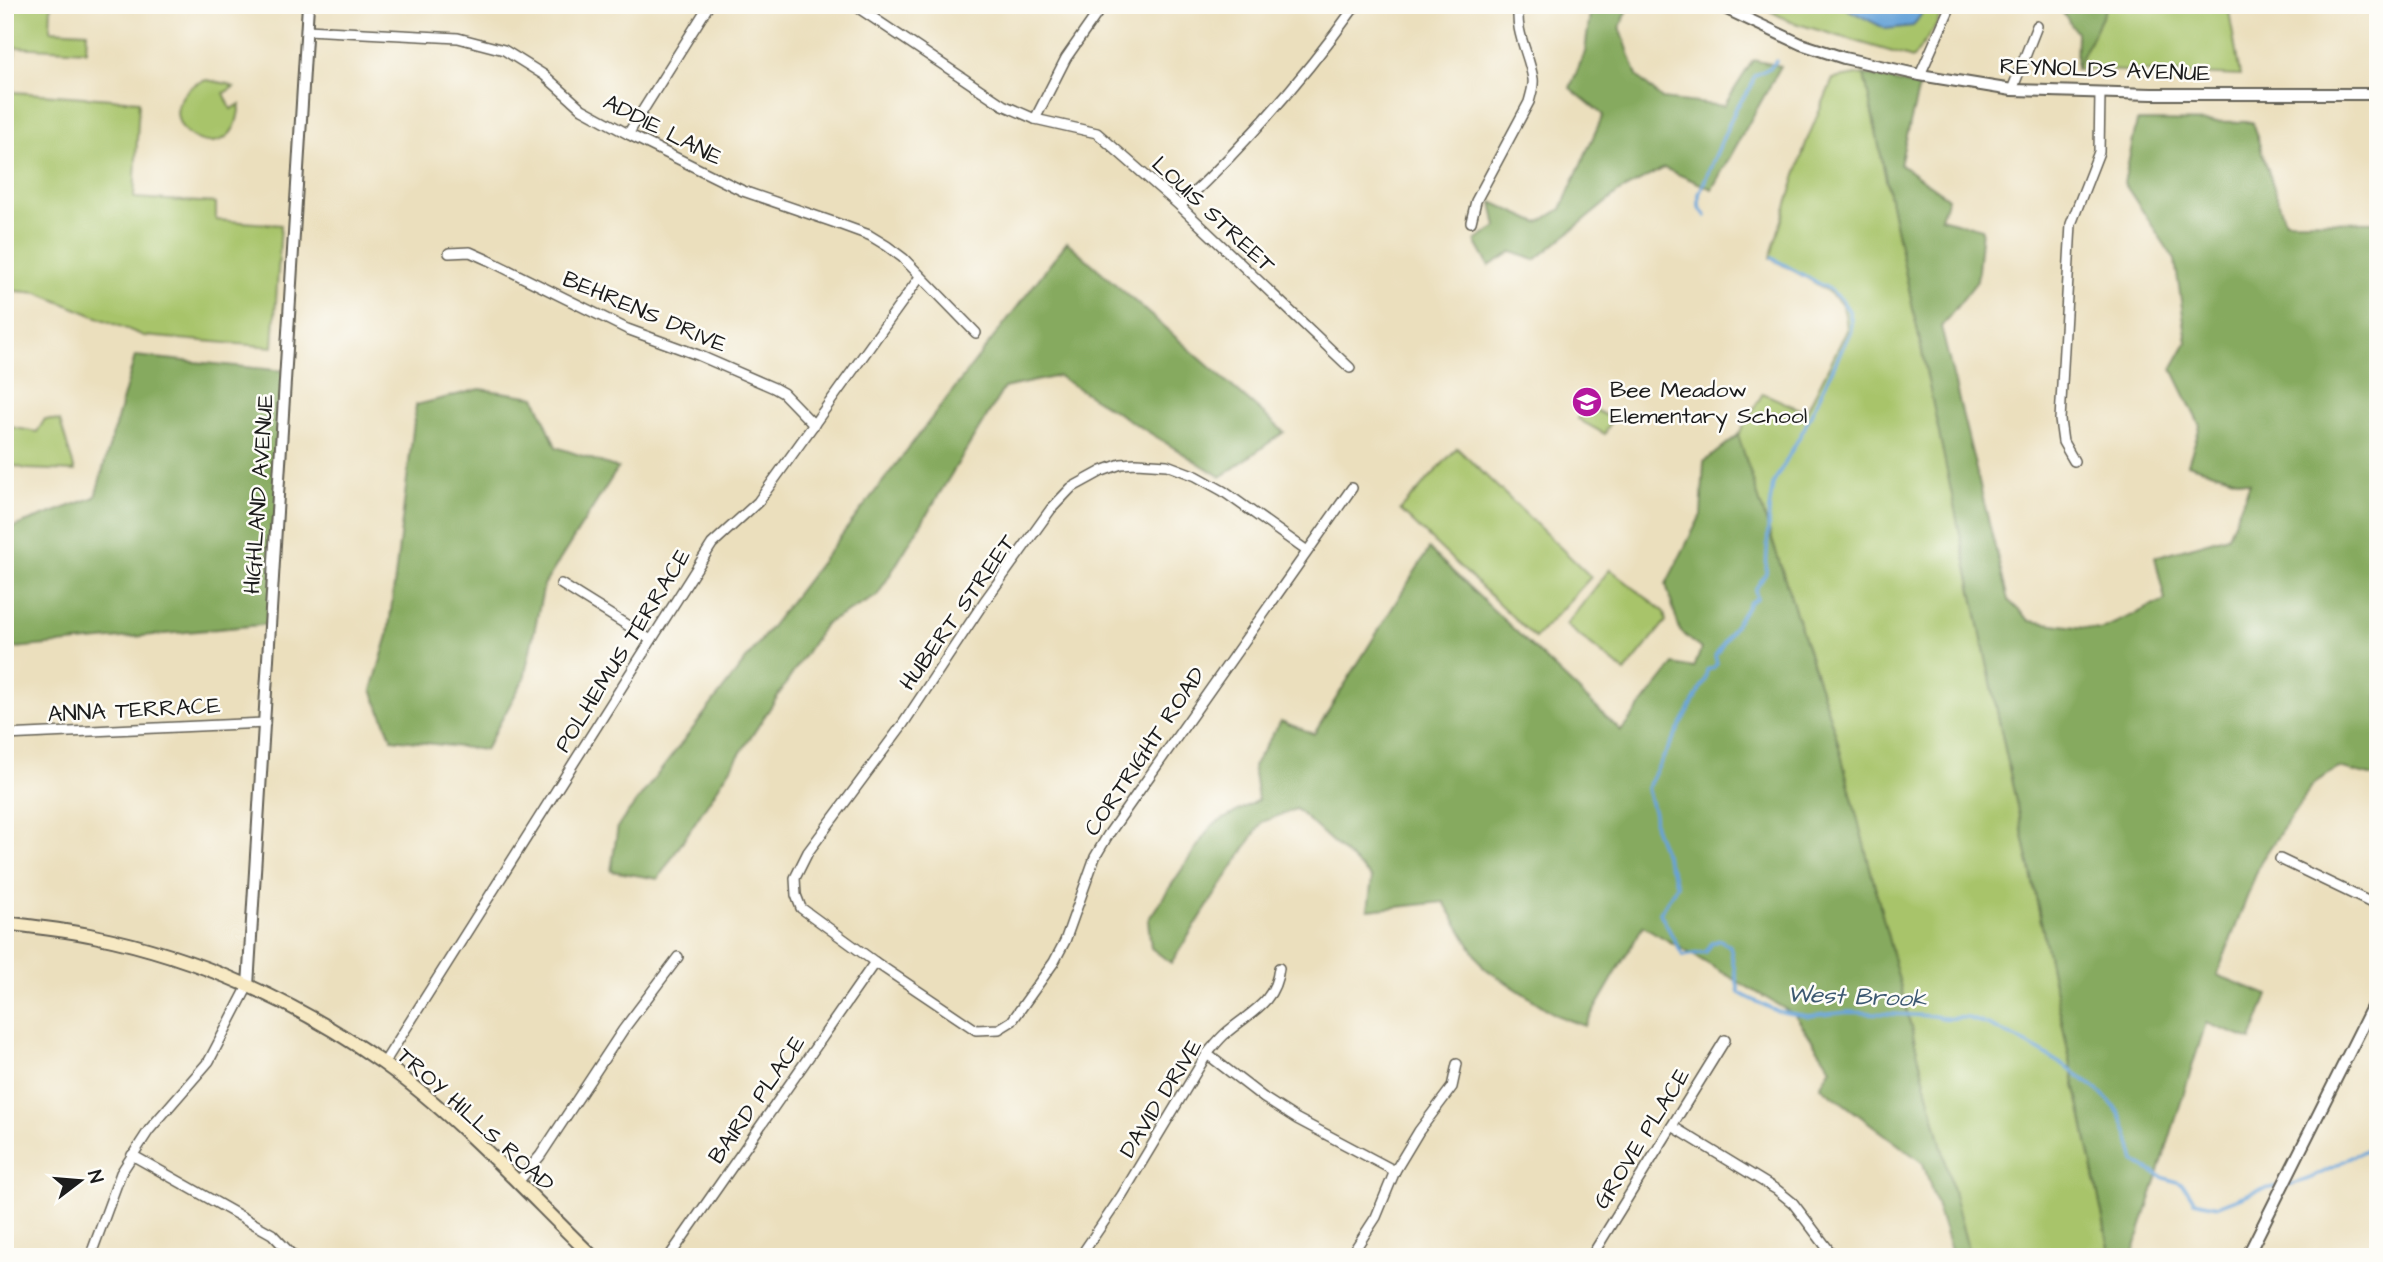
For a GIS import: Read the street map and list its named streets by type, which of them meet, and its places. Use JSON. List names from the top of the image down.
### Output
{
  "streets": {
    "main road": ["TROY HILLS ROAD"],
    "street": [
      "REYNOLDS AVENUE",
      "ADDIE LANE",
      "LOUIS STREET",
      "BEHRENS DRIVE",
      "HIGHLAND AVENUE",
      "HUBERT STREET",
      "POLHEMUS TERRACE",
      "ANNA TERRACE",
      "CORTRIGHT ROAD",
      "DAVID DRIVE",
      "BAIRD PLACE",
      "GROVE PLACE"
    ]
  },
  "crossings": [
    ["ADDIE LANE", "HIGHLAND AVENUE"],
    ["ADDIE LANE", "POLHEMUS TERRACE"],
    ["BEHRENS DRIVE", "POLHEMUS TERRACE"],
    ["HIGHLAND AVENUE", "ANNA TERRACE"],
    ["HIGHLAND AVENUE", "TROY HILLS ROAD"],
    ["HUBERT STREET", "CORTRIGHT ROAD"],
    ["HUBERT STREET", "BAIRD PLACE"],
    ["POLHEMUS TERRACE", "TROY HILLS ROAD"],
    ["CORTRIGHT ROAD", "BAIRD PLACE"]
  ],
  "water": ["West Brook"],
  "places": {
    "school or university": ["Bee Meadow Elementary School"]
  },
  "north": "right"
}
